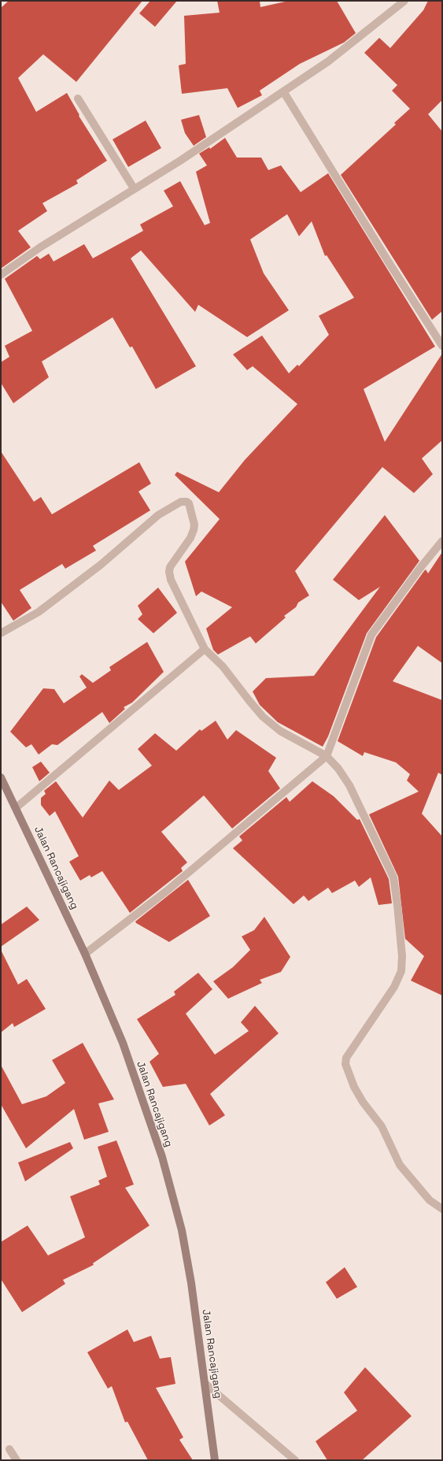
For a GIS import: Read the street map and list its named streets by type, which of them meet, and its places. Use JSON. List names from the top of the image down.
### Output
{
  "streets": {
    "main road": ["Jalan Rancajigang"]
  }
}
